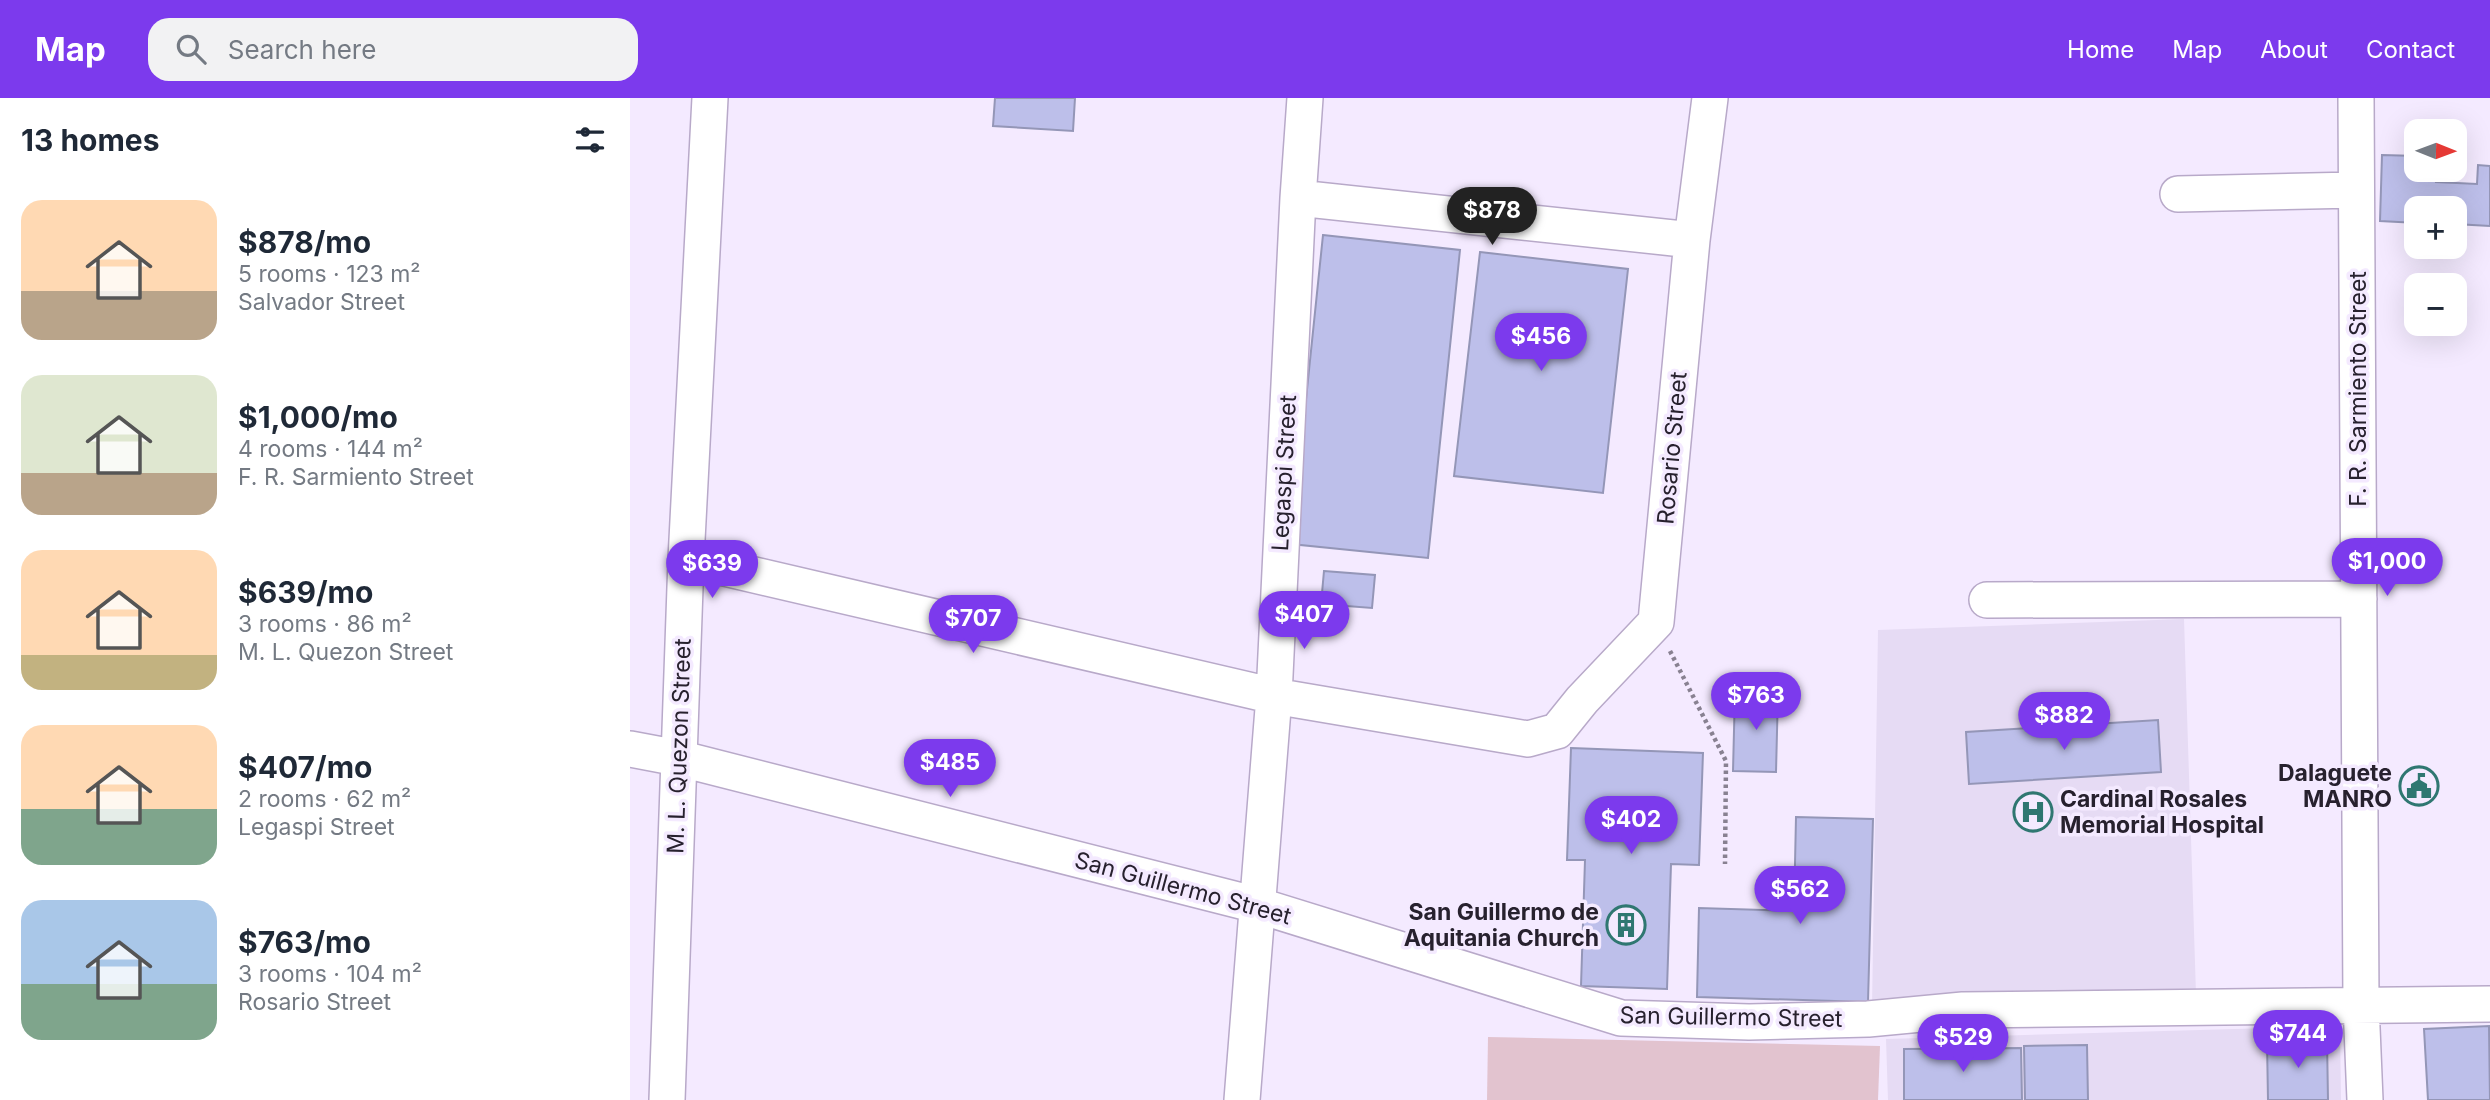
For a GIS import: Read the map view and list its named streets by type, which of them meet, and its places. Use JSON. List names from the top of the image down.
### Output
{
  "streets": {
    "street": [
      "F. R. Sarmiento Street",
      "Rosario Street",
      "Legaspi Street",
      "M. L. Quezon Street",
      "San Guillermo Street"
    ]
  },
  "crossings": [
    ["F. R. Sarmiento Street", "San Guillermo Street"],
    ["Legaspi Street", "San Guillermo Street"],
    ["M. L. Quezon Street", "San Guillermo Street"]
  ],
  "places": {
    "public building": ["Dalaguete MANRO"],
    "hospital": ["Cardinal Rosales Memorial Hospital"],
    "building": ["San Guillermo de Aquitania Church"]
  },
  "north": "right",
  "page": {
    "header": "Map",
    "search": "Search here",
    "nav": [
      "Home",
      "Map",
      "About",
      "Contact"
    ],
    "heading": "13 homes",
    "map_buttons": ["+", "−"],
    "list": [
      {
        "name": "$878/mo",
        "note": "5 rooms · 123 m² · Salvador Street"
      },
      {
        "name": "$1,000/mo",
        "note": "4 rooms · 144 m² · F. R. Sarmiento Street"
      },
      {
        "name": "$639/mo",
        "note": "3 rooms · 86 m² · M. L. Quezon Street"
      },
      {
        "name": "$407/mo",
        "note": "2 rooms · 62 m² · Legaspi Street"
      },
      {
        "name": "$763/mo",
        "note": "3 rooms · 104 m² · Rosario Street"
      }
    ],
    "price": [
      "$878",
      "$456",
      "$1,000",
      "$639",
      "$407",
      "$707",
      "$763",
      "$882",
      "$485",
      "$402",
      "$562",
      "$744",
      "$529"
    ]
  }
}
